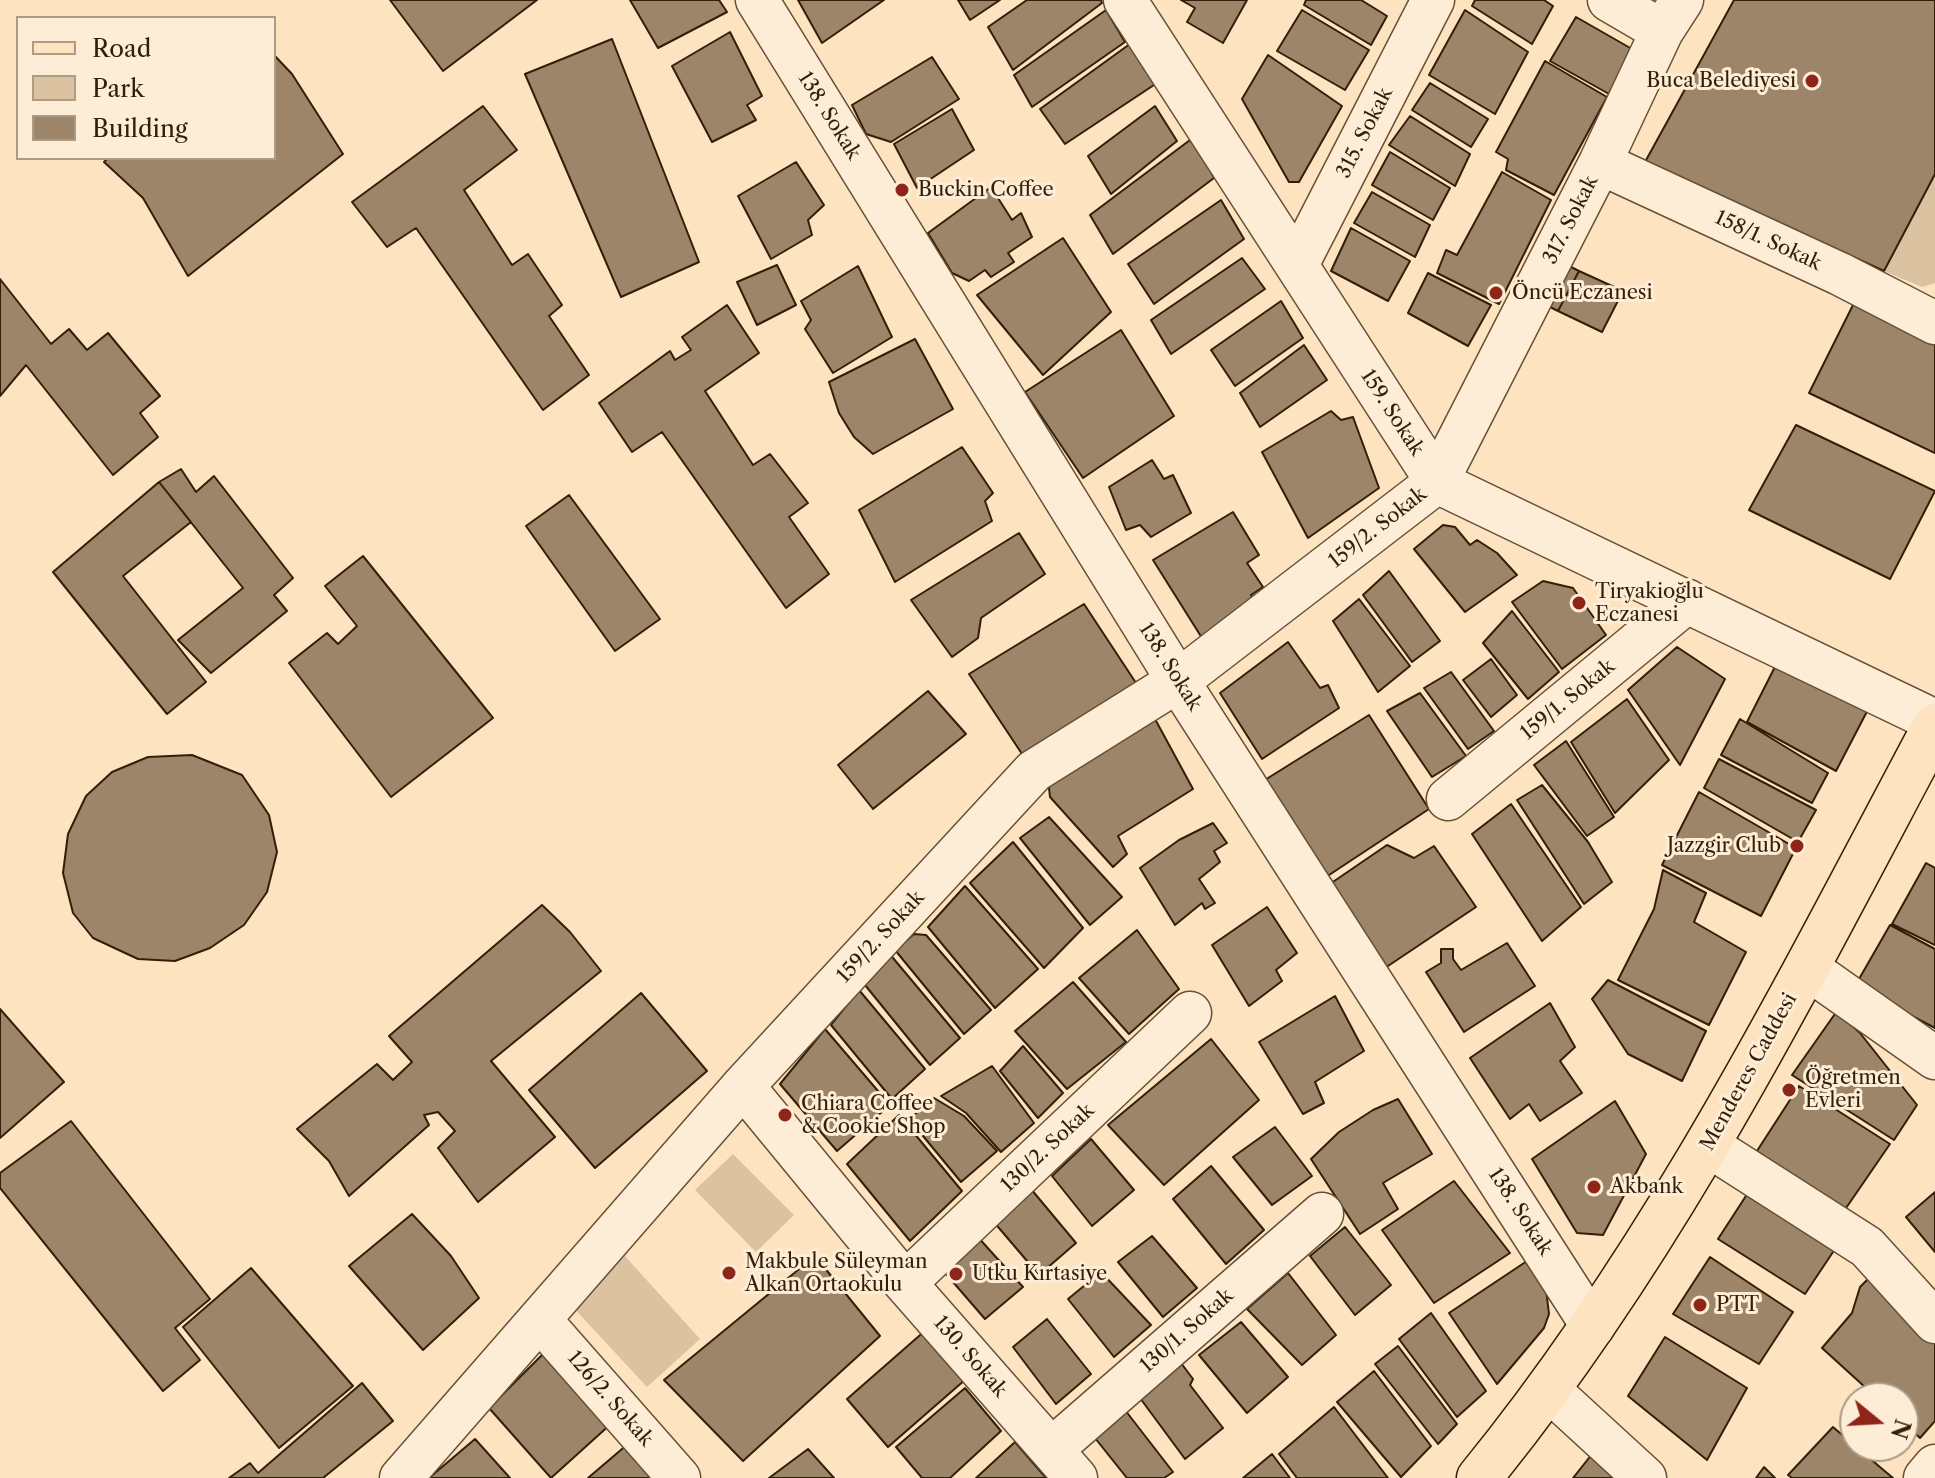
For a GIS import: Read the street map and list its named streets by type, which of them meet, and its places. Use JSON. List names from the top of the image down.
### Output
{
  "streets": {
    "main road": ["Menderes Caddesi"],
    "street": [
      "138. Sokak",
      "315. Sokak",
      "317. Sokak",
      "158/1. Sokak",
      "159. Sokak",
      "159/2. Sokak",
      "159/1. Sokak",
      "130/2. Sokak",
      "130/1. Sokak",
      "130. Sokak",
      "126/2. Sokak"
    ]
  },
  "crossings": [
    ["138. Sokak", "159/2. Sokak"],
    ["138. Sokak", "Menderes Caddesi"],
    ["315. Sokak", "159. Sokak"],
    ["317. Sokak", "158/1. Sokak"],
    ["317. Sokak", "159. Sokak"],
    ["317. Sokak", "159/2. Sokak"],
    ["159. Sokak", "159/2. Sokak"],
    ["159/2. Sokak", "130. Sokak"],
    ["159/2. Sokak", "126/2. Sokak"],
    ["130/2. Sokak", "130. Sokak"],
    ["130/1. Sokak", "130. Sokak"]
  ],
  "places": [
    "Buca Belediyesi",
    "Buckin Coffee",
    "Öncü Eczanesi",
    "Tiryakioğlu Eczanesi",
    "Jazzgir Club",
    "Öğretmen Evleri",
    "Chiara Coffee & Cookie Shop",
    "Akbank",
    "Makbule Süleyman Alkan Ortaokulu",
    "Utku Kırtasiye",
    "PTT"
  ],
  "legend": ["Road", "Park", "Building"],
  "north": "right"
}
